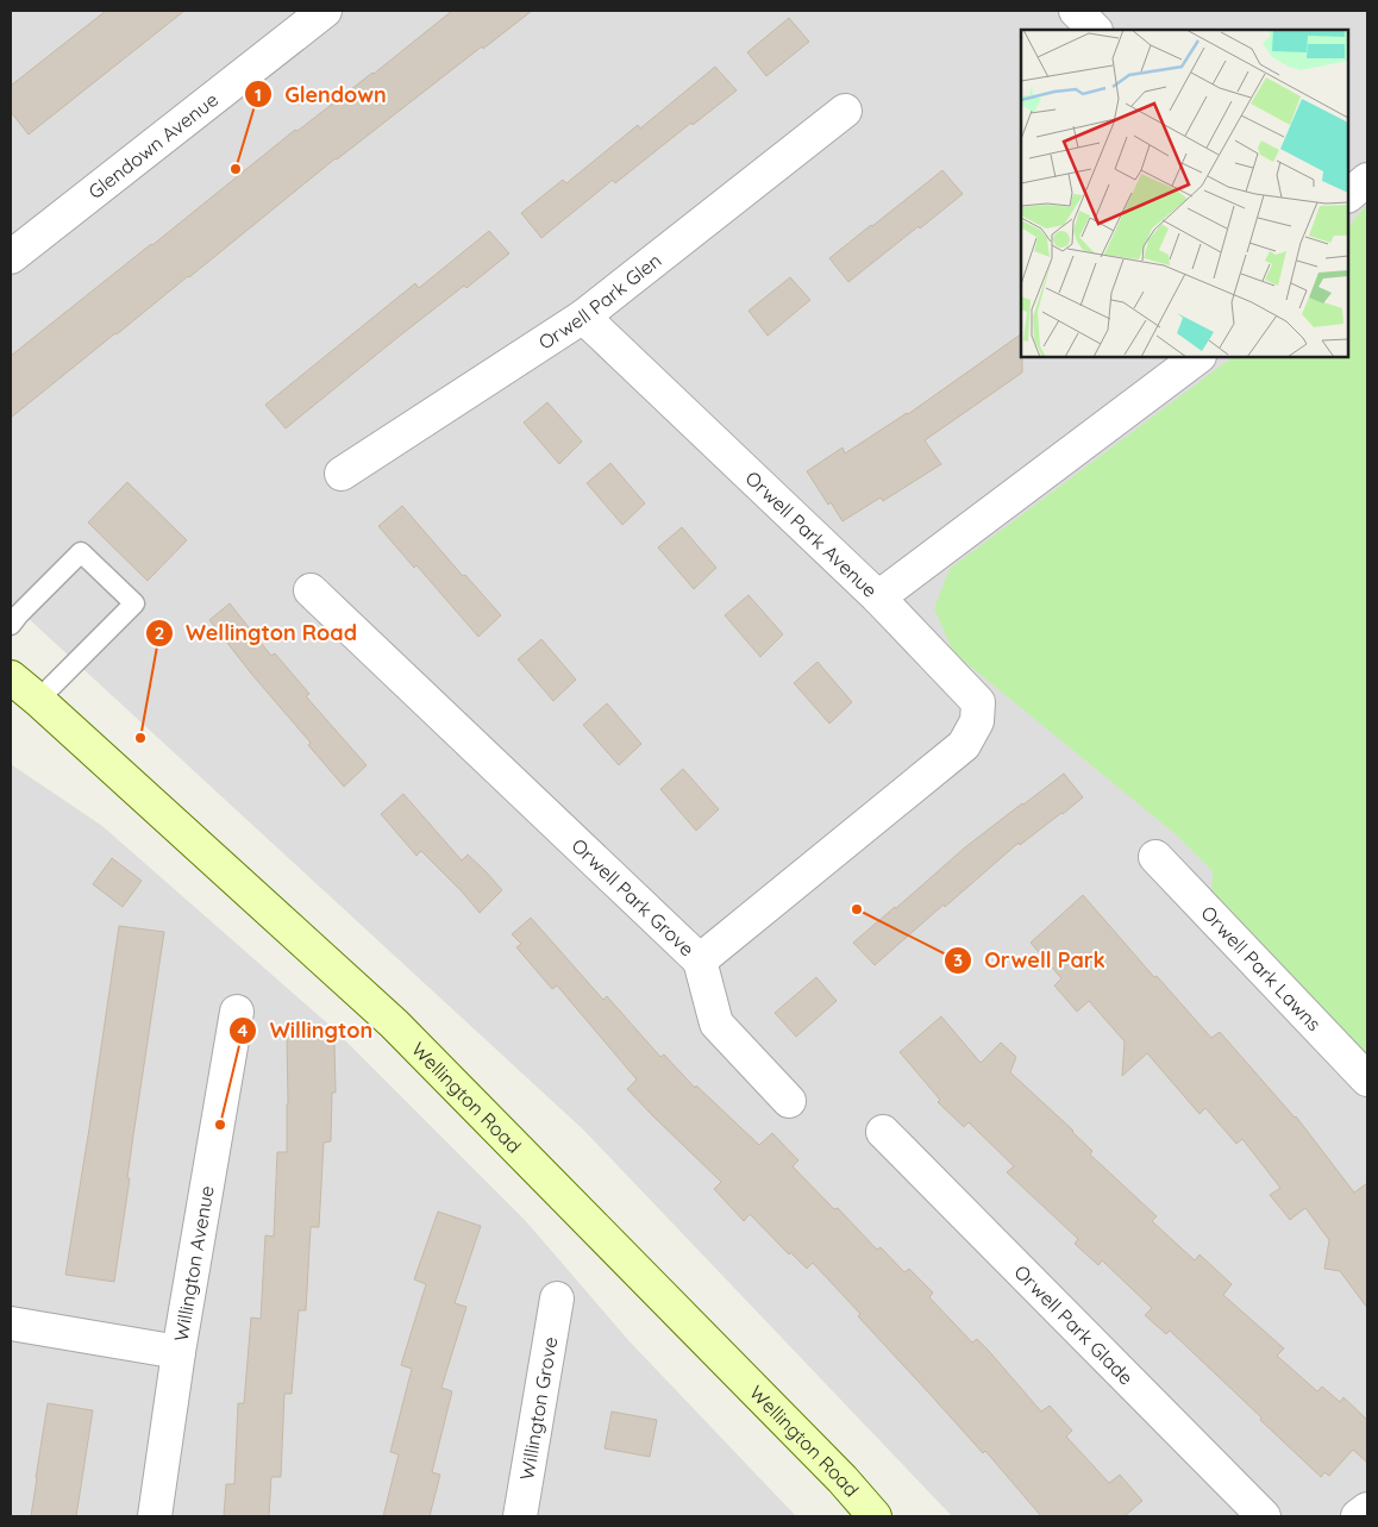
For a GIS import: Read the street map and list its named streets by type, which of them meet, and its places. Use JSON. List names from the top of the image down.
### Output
{
  "streets": {
    "street": [
      "Glendown Avenue",
      "Orwell Park Glen",
      "Orwell Park Avenue",
      "Orwell Park Grove",
      "Orwell Park Lawns",
      "Wellington Road",
      "Willington Avenue",
      "Orwell Park Glade",
      "Willington Grove"
    ]
  },
  "crossings": [
    ["Orwell Park Glen", "Orwell Park Avenue"],
    ["Orwell Park Avenue", "Orwell Park Grove"]
  ],
  "places": [
    "Glendown",
    "Wellington Road",
    "Orwell Park",
    "Willington"
  ]
}
